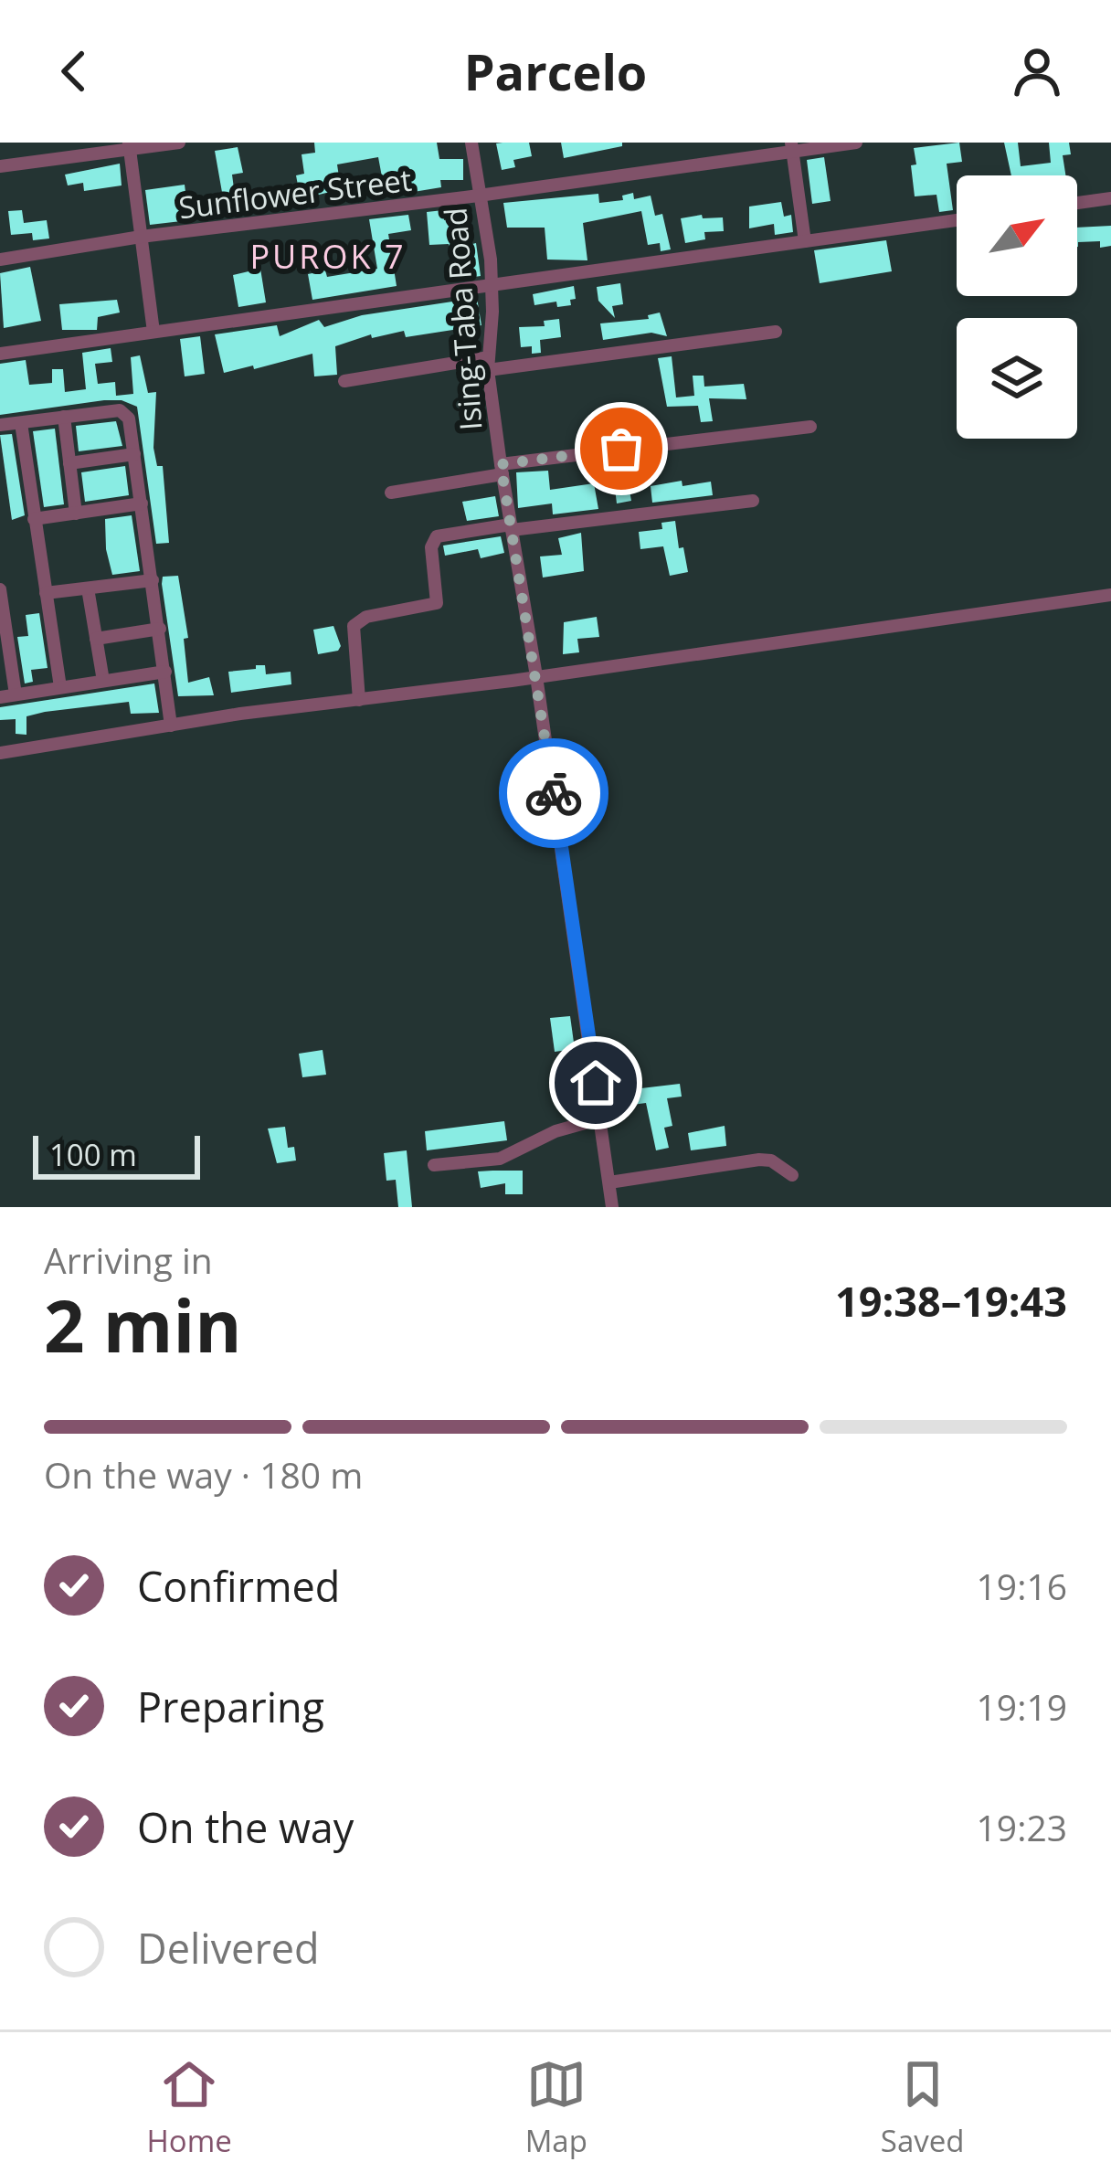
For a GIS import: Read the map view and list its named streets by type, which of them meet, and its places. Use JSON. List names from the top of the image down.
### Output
{
  "streets": {
    "street": ["Sunflower Street", "Ising-Taba Road"]
  },
  "crossings": [
    ["Sunflower Street", "Ising-Taba Road"]
  ],
  "districts": ["PUROK 7"],
  "scale_bar": "100 m",
  "north": "top right",
  "page": {
    "header": "Parcelo",
    "scale": "100 m",
    "heading": ["2 min", "Arriving in", "19:38–19:43"],
    "bar": "On the way · 180 m",
    "list": [
      ["Confirmed", "19:16"],
      ["Preparing", "19:19"],
      ["On the way", "19:23"],
      "Delivered"
    ],
    "tabs": ["Home", "Map", "Saved"]
  }
}
